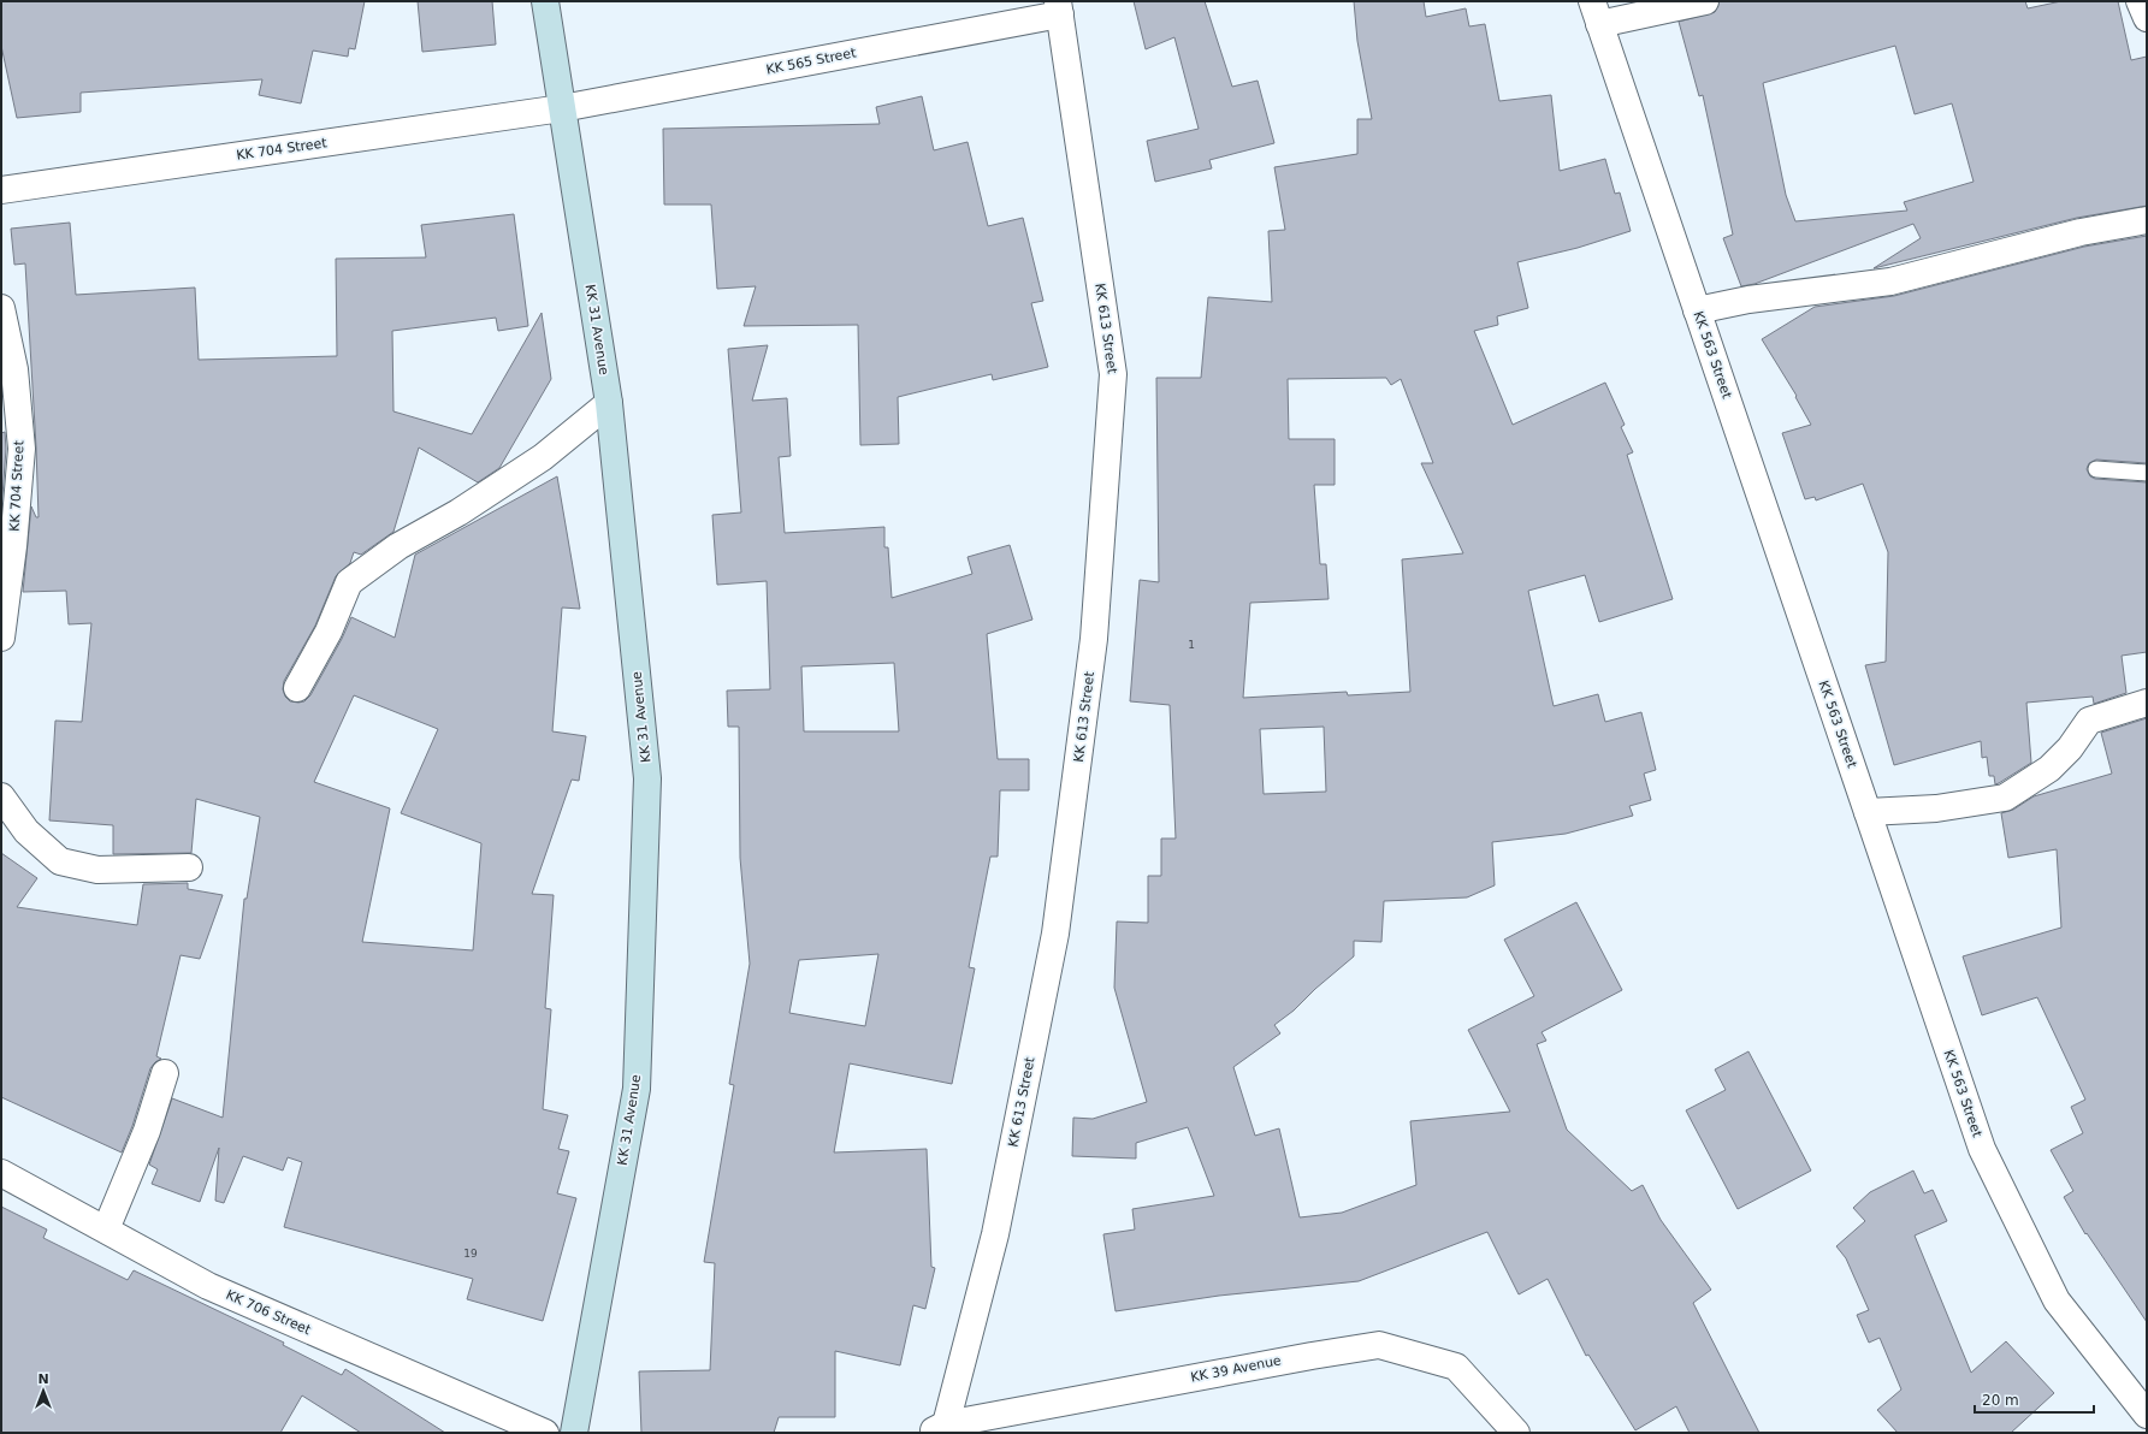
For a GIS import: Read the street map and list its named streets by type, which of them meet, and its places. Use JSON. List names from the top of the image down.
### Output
{
  "streets": {
    "main road": ["KK 31 Avenue"],
    "street": [
      "KK 565 Street",
      "KK 704 Street",
      "KK 613 Street",
      "KK 563 Street",
      "KK 706 Street",
      "KK 39 Avenue"
    ]
  },
  "crossings": [
    ["KK 565 Street", "KK 704 Street"],
    ["KK 565 Street", "KK 613 Street"],
    ["KK 565 Street", "KK 31 Avenue"],
    ["KK 704 Street", "KK 31 Avenue"],
    ["KK 613 Street", "KK 39 Avenue"]
  ],
  "house_numbers": ["1", "19"],
  "scale_bar": "20 m",
  "north": "top"
}
